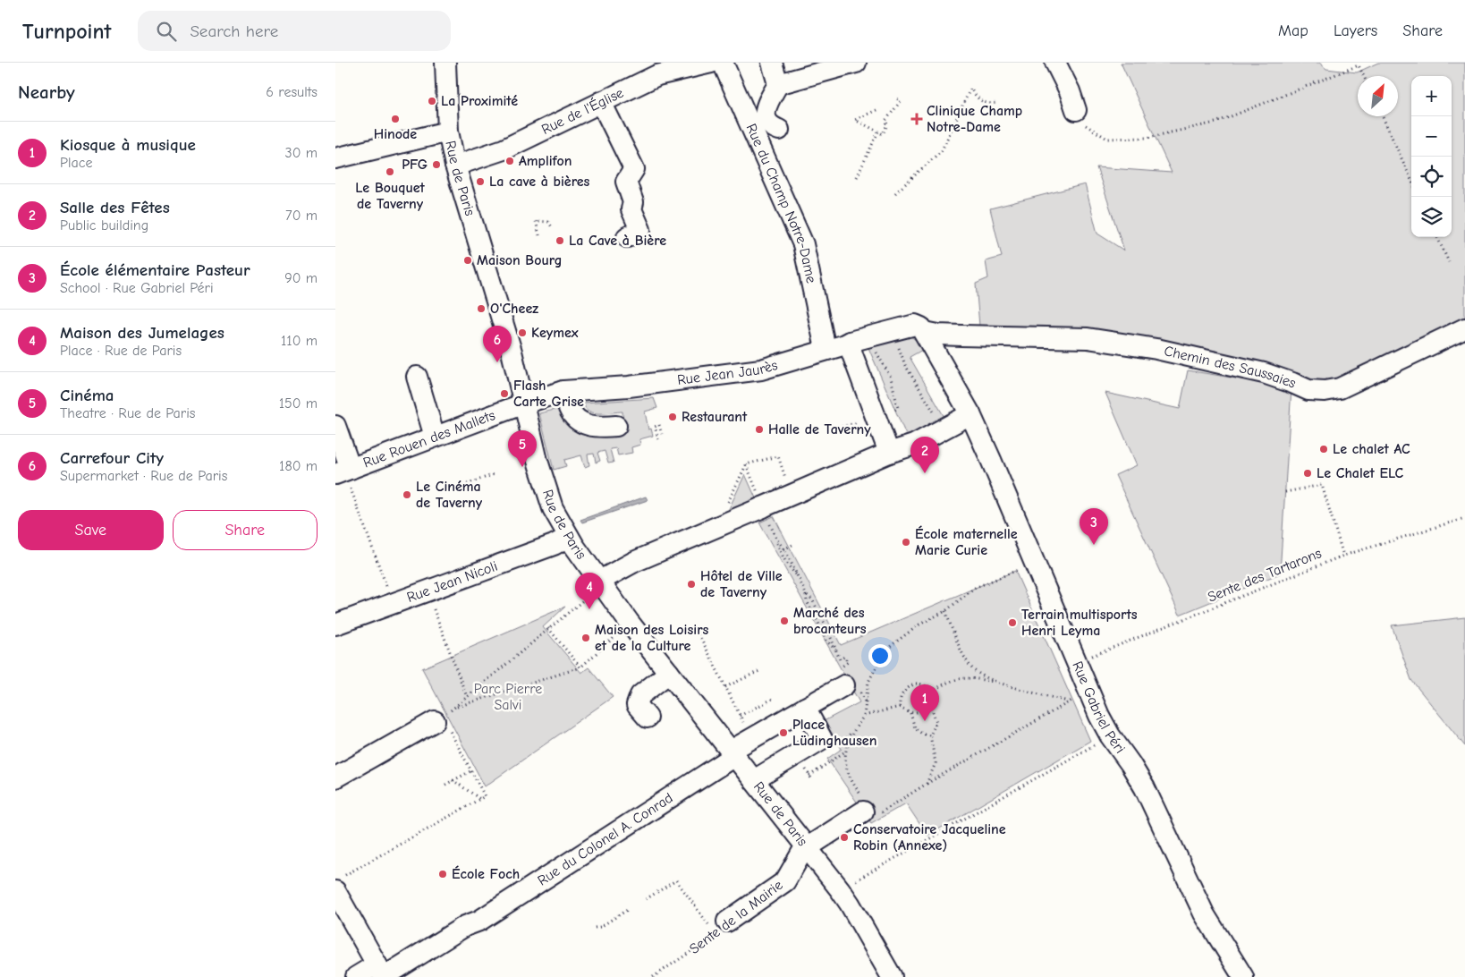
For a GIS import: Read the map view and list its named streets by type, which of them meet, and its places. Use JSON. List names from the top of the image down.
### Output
{
  "streets": {
    "street": [
      "Rue de l'Église",
      "Rue de Paris",
      "Rue du Champ Notre-Dame",
      "Chemin des Saussaies",
      "Rue Jean Jaurès",
      "Rue Rouen des Mallets",
      "Rue Jean Nicoli",
      "Rue Gabriel Péri",
      "Rue du Colonel A. Conrad",
      "Sente de la Mairie"
    ],
    "path": ["Sente des Tartarons"]
  },
  "crossings": [
    ["Rue de l'Église", "Rue de Paris"],
    ["Rue de Paris", "Rue Jean Jaurès"],
    ["Rue de Paris", "Rue Rouen des Mallets"],
    ["Rue de Paris", "Rue Jean Nicoli"],
    ["Rue de Paris", "Rue du Colonel A. Conrad"],
    ["Rue de Paris", "Sente de la Mairie"],
    ["Rue du Champ Notre-Dame", "Rue Jean Jaurès"],
    ["Chemin des Saussaies", "Rue Jean Jaurès"],
    ["Chemin des Saussaies", "Rue Gabriel Péri"],
    ["Rue Jean Jaurès", "Rue Rouen des Mallets"],
    ["Rue Jean Jaurès", "Rue Gabriel Péri"],
    ["Sente des Tartarons", "Rue Gabriel Péri"]
  ],
  "parks": ["Parc Pierre Salvi"],
  "places": {
    "other": [
      "La Proximité",
      "Hinode",
      "Amplifon",
      "PFG",
      "Le Bouquet de Taverny",
      "La cave à bières",
      "La Cave à Bière",
      "Maison Bourg",
      "O'Cheez",
      "Keymex",
      "Flash Carte Grise",
      "Restaurant",
      "Halle de Taverny",
      "Le chalet AC",
      "Le Chalet ELC",
      "Le Cinéma de Taverny",
      "École maternelle Marie Curie",
      "Hôtel de Ville de Taverny",
      "Marché des brocanteurs",
      "Terrain multisports Henri Leyma",
      "Maison des Loisirs et de la Culture",
      "Place Lüdinghausen",
      "Conservatoire Jacqueline Robin (Annexe)",
      "École Foch"
    ],
    "health": ["Clinique Champ Notre-Dame"]
  },
  "north": "top right",
  "page": {
    "header": "Turnpoint",
    "search": "Search here",
    "nav": ["Map", "Layers", "Share"],
    "heading": ["Nearby", "6 results"],
    "map_buttons": ["+", "−"],
    "list": [
      {
        "mark": "1",
        "name": "Kiosque à musique",
        "note": "Place",
        "value": "30 m"
      },
      {
        "mark": "2",
        "name": "Salle des Fêtes",
        "note": "Public building",
        "value": "70 m"
      },
      {
        "mark": "3",
        "name": "École élémentaire Pasteur",
        "note": "School · Rue Gabriel Péri",
        "value": "90 m"
      },
      {
        "mark": "4",
        "name": "Maison des Jumelages",
        "note": "Place · Rue de Paris",
        "value": "110 m"
      },
      {
        "mark": "5",
        "name": "Cinéma",
        "note": "Theatre · Rue de Paris",
        "value": "150 m"
      },
      {
        "mark": "6",
        "name": "Carrefour City",
        "note": "Supermarket · Rue de Paris",
        "value": "180 m"
      }
    ],
    "pins": [
      "6",
      "5",
      "2",
      "3",
      "4",
      "1"
    ],
    "buttons": ["Save", "Share"]
  }
}
